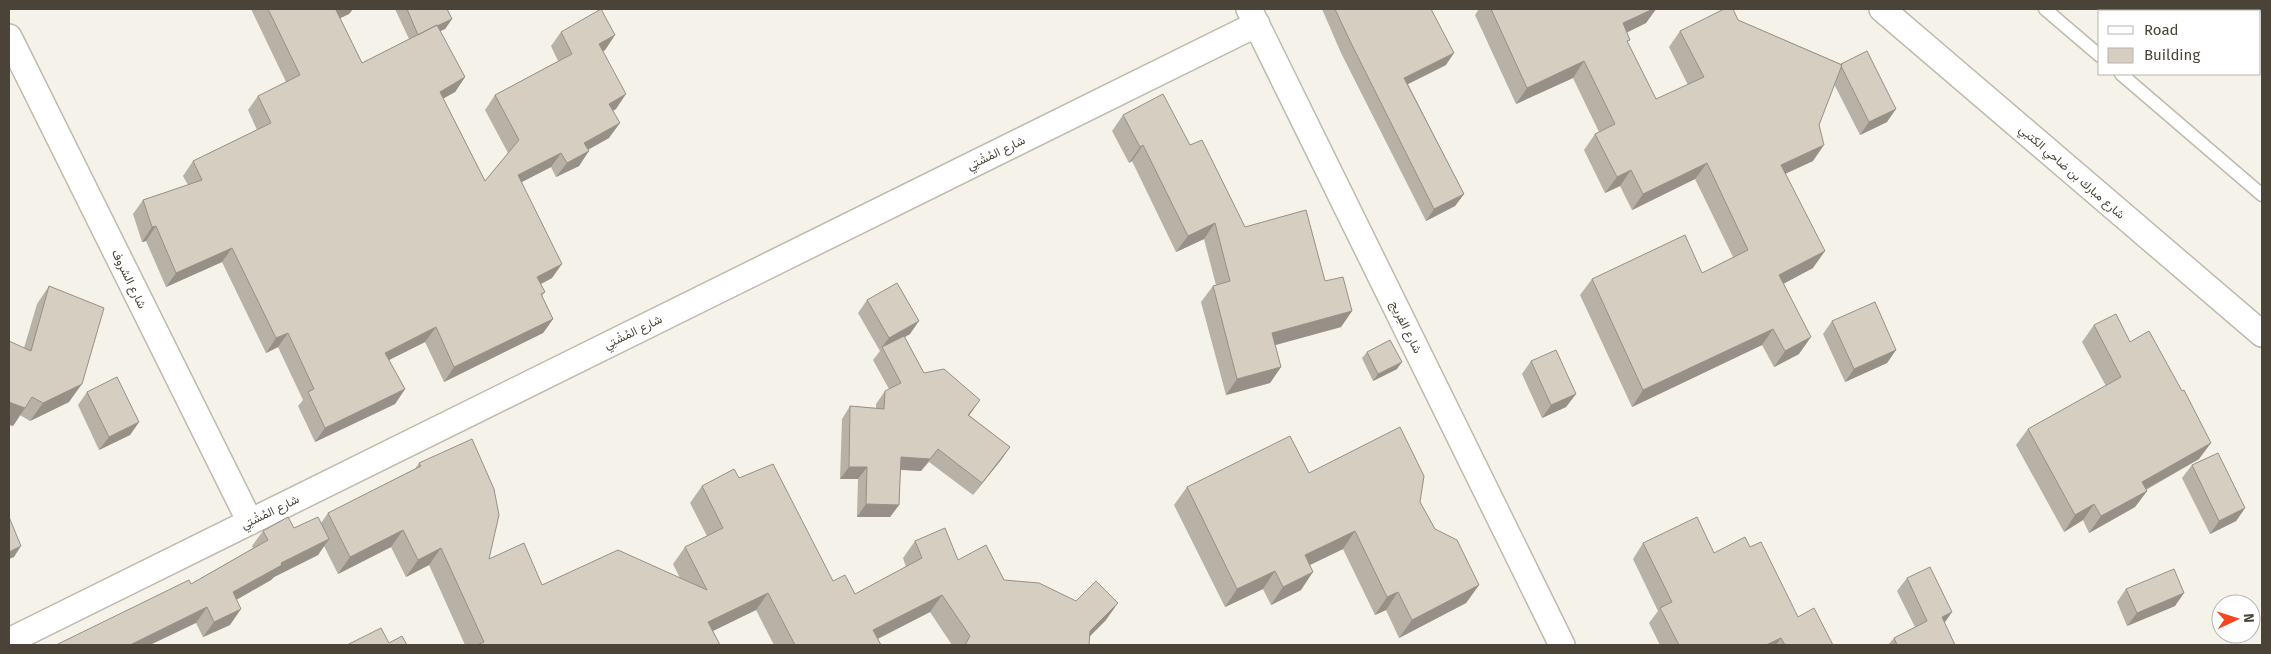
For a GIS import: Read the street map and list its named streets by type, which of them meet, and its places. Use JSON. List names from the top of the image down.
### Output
{
  "streets": {
    "street": [
      "شارع المُشْتِي",
      "شارع مبارك بن ضاحي الكتبي",
      "شارع الشروف",
      "شارع الفِريج"
    ]
  },
  "crossings": [
    ["شارع المُشْتِي", "شارع الشروف"],
    ["شارع المُشْتِي", "شارع الفِريج"]
  ],
  "legend": ["Road", "Building"],
  "north": "right"
}
